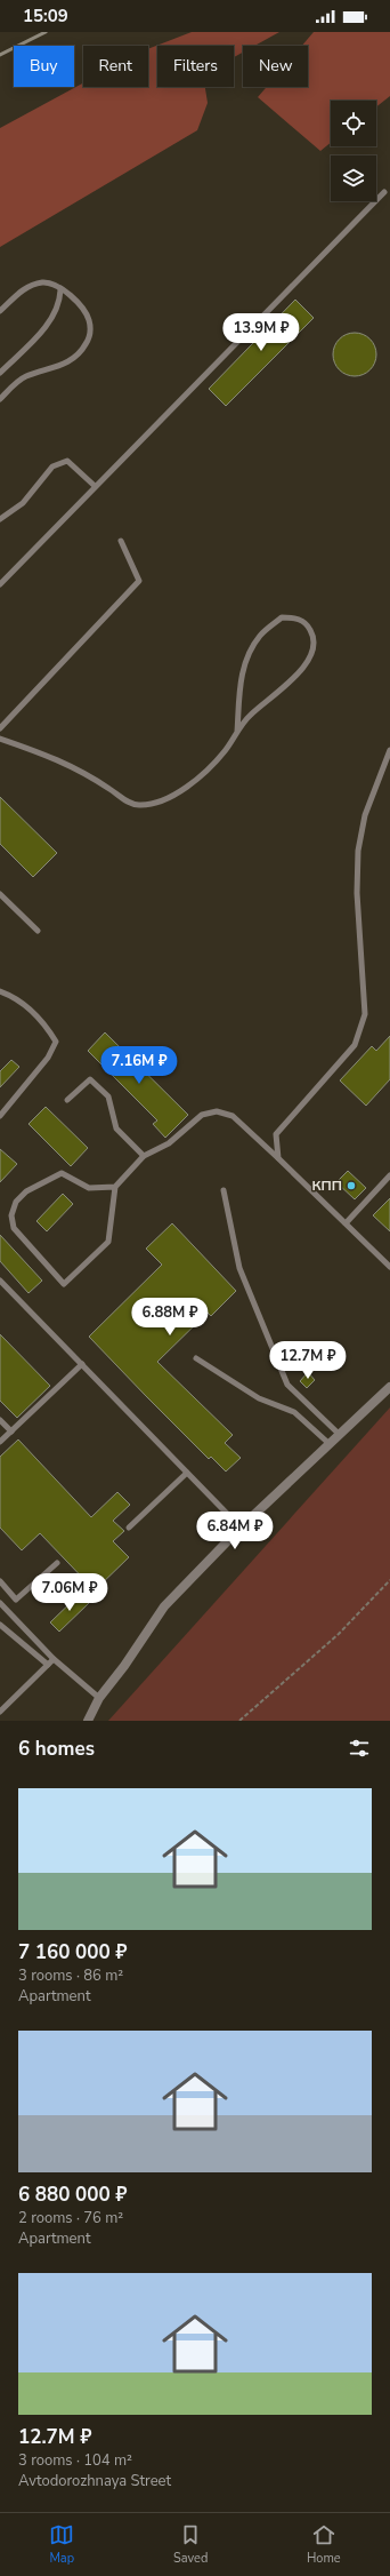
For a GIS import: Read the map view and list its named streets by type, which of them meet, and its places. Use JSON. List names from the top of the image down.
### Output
{
  "places": ["КПП"],
  "page": {
    "status": "15:09",
    "chip": [
      "Buy",
      "Rent",
      "Filters",
      "New"
    ],
    "price": [
      "13.9M ₽",
      "7.16M ₽",
      "6.88M ₽",
      "12.7M ₽",
      "6.84M ₽",
      "7.06M ₽"
    ],
    "heading": "6 homes",
    "list": [
      {
        "name": "7 160 000 ₽",
        "note": "3 rooms · 86 m² · Apartment"
      },
      {
        "name": "6 880 000 ₽",
        "note": "2 rooms · 76 m² · Apartment"
      },
      {
        "name": "12.7M ₽",
        "note": "3 rooms · 104 m² · Avtodorozhnaya Street"
      }
    ],
    "tabs": ["Map", "Saved", "Home"]
  }
}
